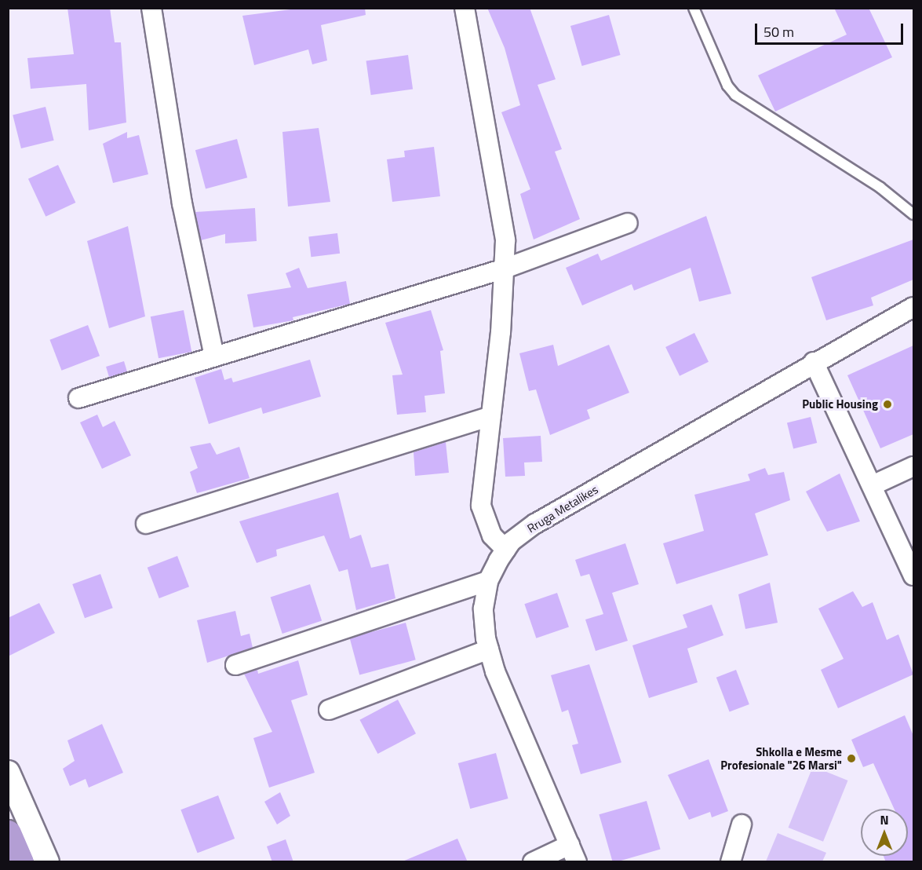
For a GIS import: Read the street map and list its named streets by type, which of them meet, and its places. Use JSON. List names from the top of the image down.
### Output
{
  "streets": {
    "street": ["Rruga Metalikes"]
  },
  "places": ["Public Housing", "Shkolla e Mesme Profesionale \"26 Marsi\""],
  "scale_bar": "50 m",
  "north": "top"
}
